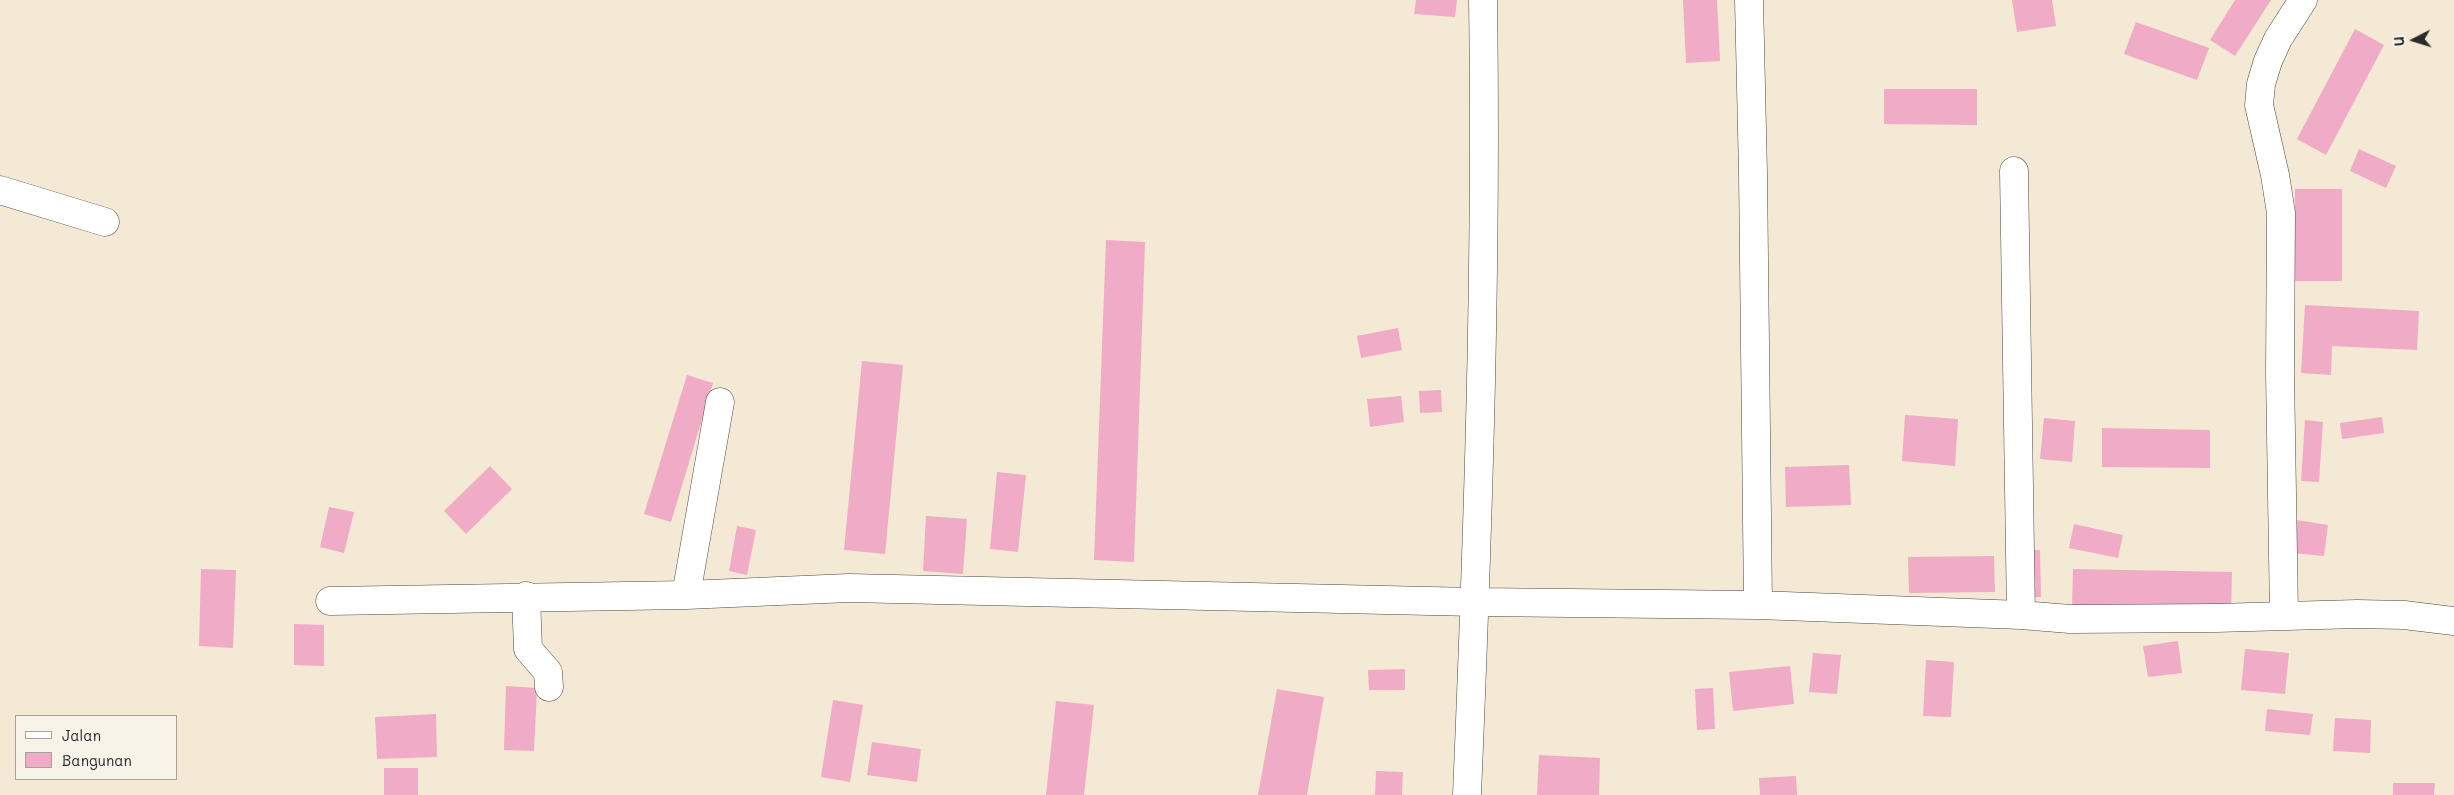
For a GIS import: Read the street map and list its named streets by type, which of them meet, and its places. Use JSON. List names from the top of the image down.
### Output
{
  "legend": ["Jalan", "Bangunan"],
  "north": "left"
}
